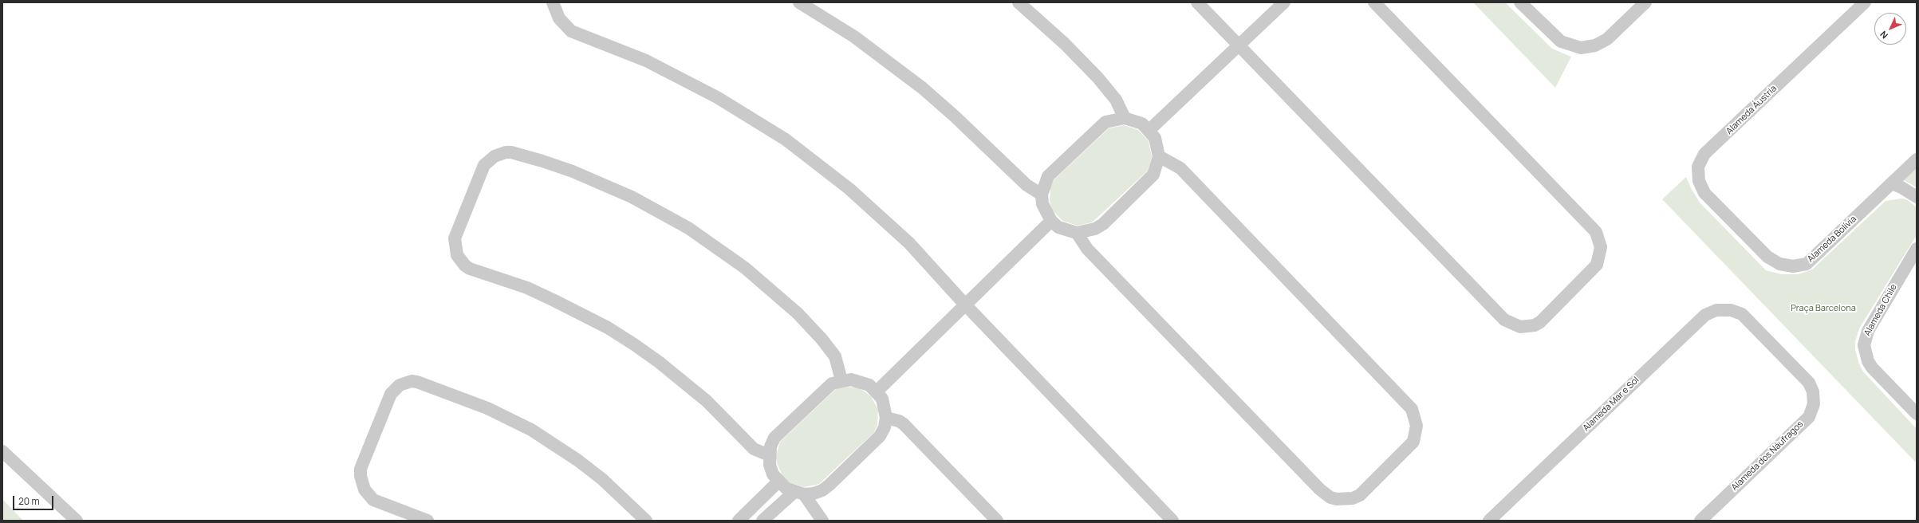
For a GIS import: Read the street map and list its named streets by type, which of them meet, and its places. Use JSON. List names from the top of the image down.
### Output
{
  "streets": {
    "street": [
      "Alameda Áustria",
      "Alameda Bolívia",
      "Alameda Chile",
      "Alameda Mar e Sol",
      "Alameda dos Náufragos"
    ]
  },
  "crossings": [
    ["Alameda Áustria", "Alameda Bolívia"],
    ["Alameda Mar e Sol", "Alameda dos Náufragos"]
  ],
  "parks": ["Praça Barcelona"],
  "scale_bar": "20 m",
  "north": "bottom left"
}
